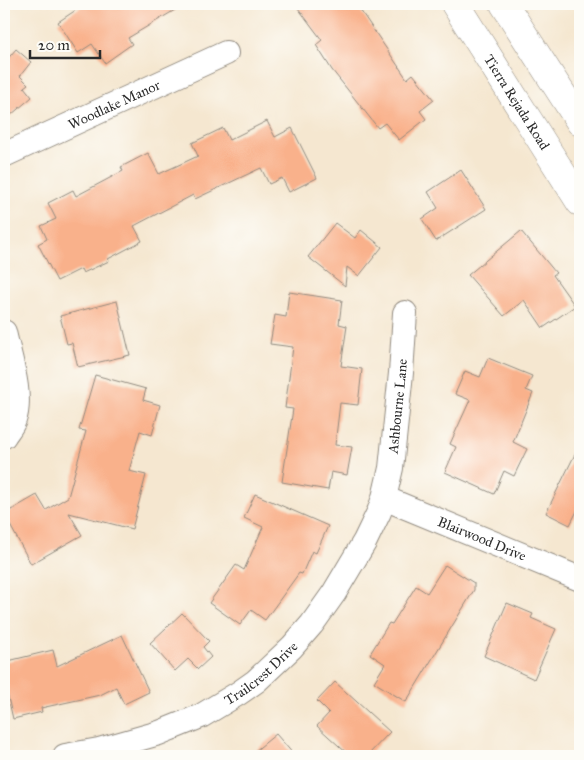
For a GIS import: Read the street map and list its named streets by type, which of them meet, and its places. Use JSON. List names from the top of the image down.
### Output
{
  "streets": {
    "main road": ["Tierra Rejada Road"],
    "street": [
      "Woodlake Manor",
      "Ashbourne Lane",
      "Blairwood Drive",
      "Trailcrest Drive"
    ]
  },
  "crossings": [
    ["Ashbourne Lane", "Blairwood Drive"],
    ["Ashbourne Lane", "Trailcrest Drive"],
    ["Blairwood Drive", "Trailcrest Drive"]
  ],
  "scale_bar": "20 m"
}
